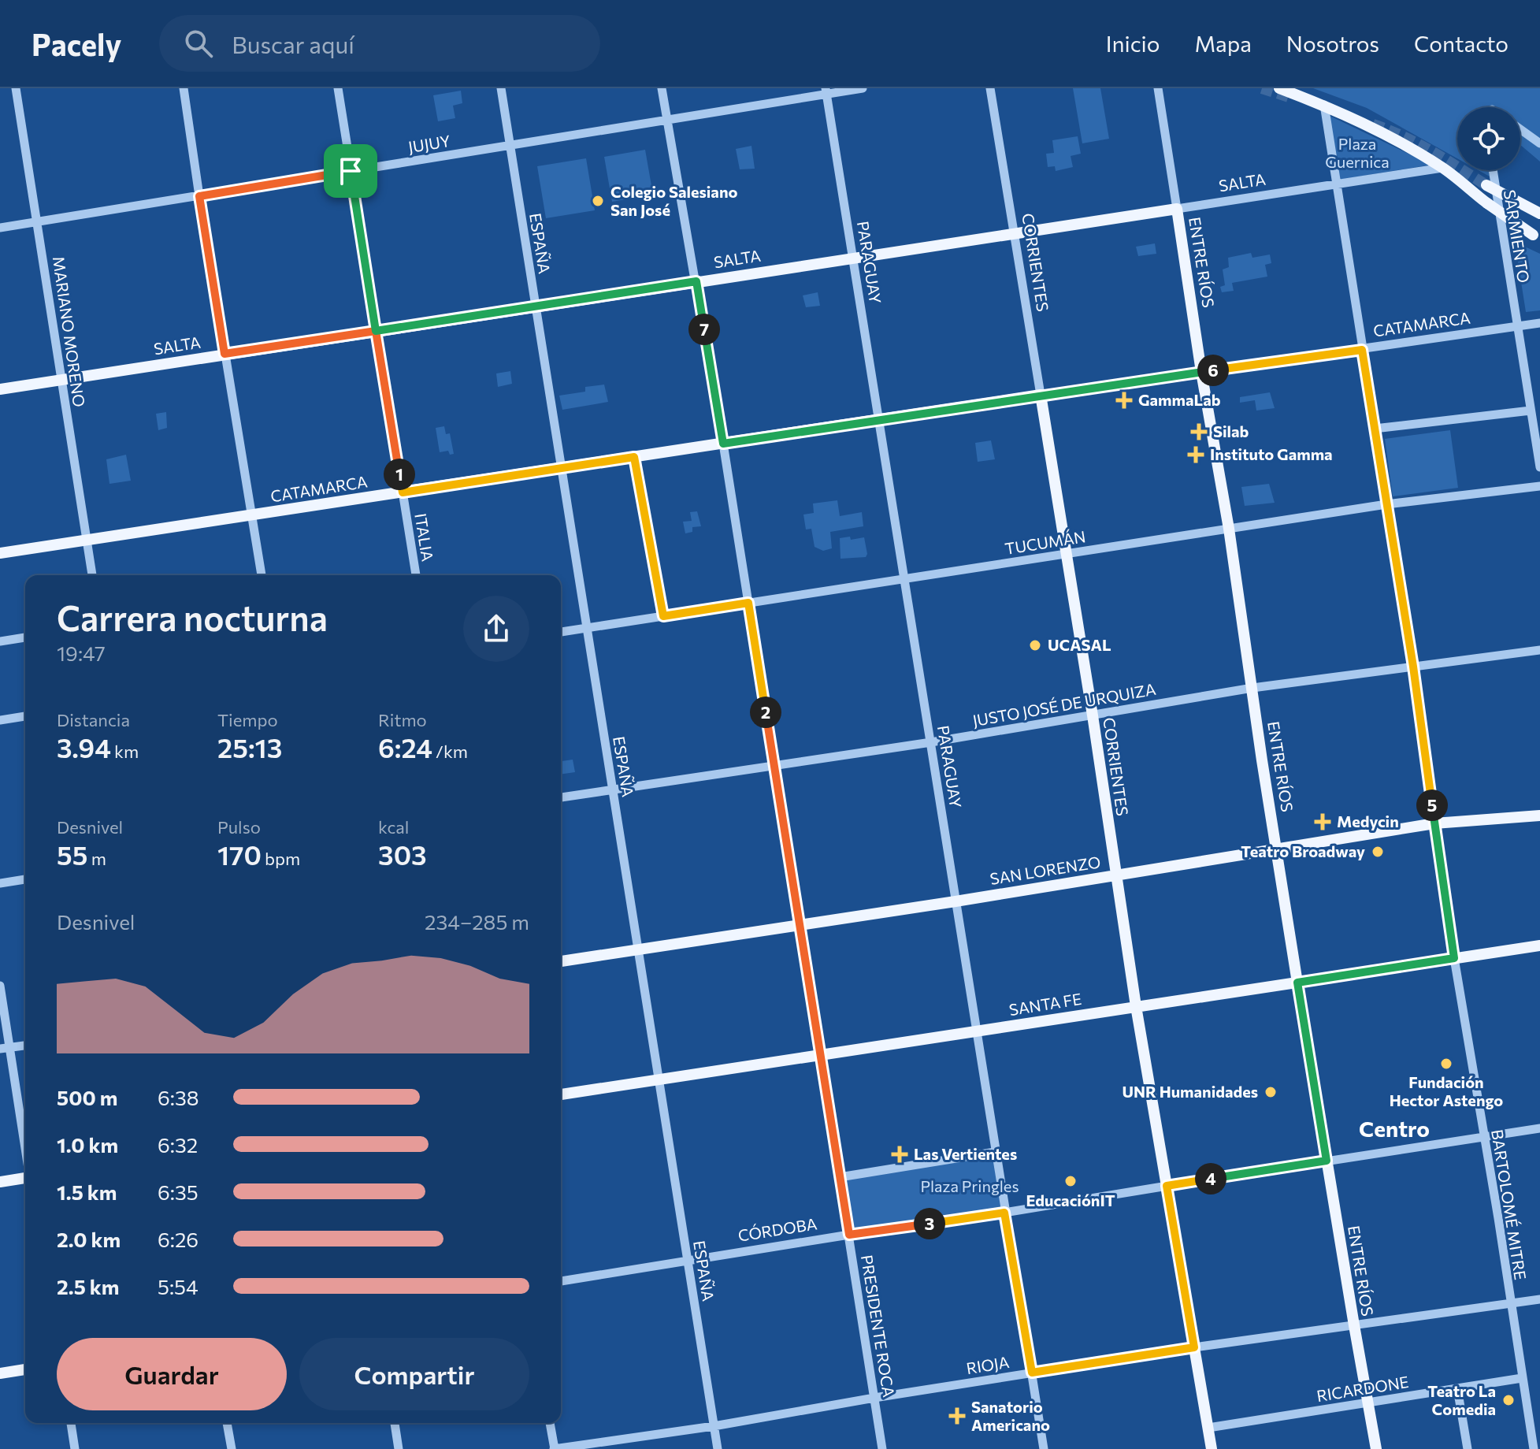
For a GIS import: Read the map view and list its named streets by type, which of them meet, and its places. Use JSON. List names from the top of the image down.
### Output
{
  "streets": {
    "main road": [
      "SALTA",
      "CORRIENTES",
      "ENTRE RÍOS",
      "CATAMARCA",
      "SAN LORENZO",
      "SANTA FE"
    ],
    "street": [
      "JUJUY",
      "SARMIENTO",
      "ESPAÑA",
      "PARAGUAY",
      "MARIANO MORENO",
      "ITALIA",
      "TUCUMÁN",
      "JUSTO JOSÉ DE URQUIZA",
      "BARTOLOMÉ MITRE",
      "CÓRDOBA",
      "PRESIDENTE ROCA",
      "RIOJA",
      "RICARDONE"
    ]
  },
  "crossings": [
    ["JUJUY", "ESPAÑA"],
    ["JUJUY", "PARAGUAY"],
    ["JUJUY", "MARIANO MORENO"],
    ["JUJUY", "ITALIA"],
    ["JUJUY", "PRESIDENTE ROCA"],
    ["SALTA", "ESPAÑA"],
    ["SALTA", "PARAGUAY"],
    ["SALTA", "CORRIENTES"],
    ["SALTA", "ENTRE RÍOS"],
    ["SALTA", "MARIANO MORENO"],
    ["SALTA", "ITALIA"],
    ["SALTA", "BARTOLOMÉ MITRE"],
    ["SALTA", "PRESIDENTE ROCA"],
    ["SARMIENTO", "CATAMARCA"],
    ["ESPAÑA", "CATAMARCA"],
    ["ESPAÑA", "TUCUMÁN"],
    ["ESPAÑA", "JUSTO JOSÉ DE URQUIZA"],
    ["ESPAÑA", "SAN LORENZO"],
    ["ESPAÑA", "SANTA FE"],
    ["ESPAÑA", "CÓRDOBA"],
    ["ESPAÑA", "RIOJA"],
    ["PARAGUAY", "CATAMARCA"],
    ["PARAGUAY", "TUCUMÁN"],
    ["PARAGUAY", "JUSTO JOSÉ DE URQUIZA"],
    ["PARAGUAY", "SAN LORENZO"],
    ["PARAGUAY", "SANTA FE"],
    ["PARAGUAY", "CÓRDOBA"],
    ["PARAGUAY", "RIOJA"],
    ["CORRIENTES", "CATAMARCA"],
    ["CORRIENTES", "TUCUMÁN"],
    ["CORRIENTES", "JUSTO JOSÉ DE URQUIZA"],
    ["CORRIENTES", "SAN LORENZO"],
    ["CORRIENTES", "SANTA FE"],
    ["CORRIENTES", "CÓRDOBA"],
    ["CORRIENTES", "RIOJA"],
    ["CORRIENTES", "RICARDONE"],
    ["ENTRE RÍOS", "CATAMARCA"],
    ["ENTRE RÍOS", "TUCUMÁN"],
    ["ENTRE RÍOS", "JUSTO JOSÉ DE URQUIZA"],
    ["ENTRE RÍOS", "SAN LORENZO"],
    ["ENTRE RÍOS", "SANTA FE"],
    ["ENTRE RÍOS", "CÓRDOBA"],
    ["ENTRE RÍOS", "RIOJA"],
    ["ENTRE RÍOS", "RICARDONE"],
    ["CATAMARCA", "MARIANO MORENO"],
    ["CATAMARCA", "ITALIA"],
    ["CATAMARCA", "BARTOLOMÉ MITRE"],
    ["CATAMARCA", "PRESIDENTE ROCA"],
    ["TUCUMÁN", "BARTOLOMÉ MITRE"],
    ["TUCUMÁN", "PRESIDENTE ROCA"],
    ["JUSTO JOSÉ DE URQUIZA", "BARTOLOMÉ MITRE"],
    ["JUSTO JOSÉ DE URQUIZA", "PRESIDENTE ROCA"],
    ["SAN LORENZO", "BARTOLOMÉ MITRE"],
    ["SAN LORENZO", "PRESIDENTE ROCA"],
    ["SANTA FE", "BARTOLOMÉ MITRE"],
    ["SANTA FE", "PRESIDENTE ROCA"],
    ["BARTOLOMÉ MITRE", "CÓRDOBA"],
    ["BARTOLOMÉ MITRE", "RIOJA"],
    ["BARTOLOMÉ MITRE", "RICARDONE"],
    ["CÓRDOBA", "PRESIDENTE ROCA"],
    ["PRESIDENTE ROCA", "RIOJA"]
  ],
  "districts": ["Centro"],
  "parks": ["Plaza Guernica", "Plaza Pringles"],
  "places": {
    "other": [
      "Colegio Salesiano San José",
      "UCASAL",
      "Teatro Broadway",
      "Fundación Hector Astengo",
      "UNR Humanidades",
      "EducaciónIT",
      "Teatro La Comedia"
    ],
    "health": [
      "GammaLab",
      "Silab",
      "Instituto Gamma",
      "Medycin",
      "Las Vertientes",
      "Sanatorio Americano"
    ]
  },
  "page": {
    "header": "Pacely",
    "search": "Buscar aquí",
    "nav": [
      "Inicio",
      "Mapa",
      "Nosotros",
      "Contacto"
    ],
    "pins": [
      "7",
      "6",
      "1",
      "2",
      "5",
      "4",
      "3"
    ],
    "heading": ["Carrera nocturna", "19:47"],
    "stats": [
      ["Distancia", "3.94 km"],
      ["Tiempo", "25:13"],
      ["Ritmo", "6:24 /km"],
      ["Desnivel", "55 m"],
      ["Pulso", "170 bpm"],
      ["kcal", "303"]
    ],
    "chart": ["Desnivel", "234–285 m"],
    "list": [
      {
        "name": "500 m",
        "note": "6:38"
      },
      {
        "name": "1.0 km",
        "note": "6:32"
      },
      {
        "name": "1.5 km",
        "note": "6:35"
      },
      {
        "name": "2.0 km",
        "note": "6:26"
      },
      {
        "name": "2.5 km",
        "note": "5:54"
      }
    ],
    "buttons": ["Guardar", "Compartir"]
  }
}
